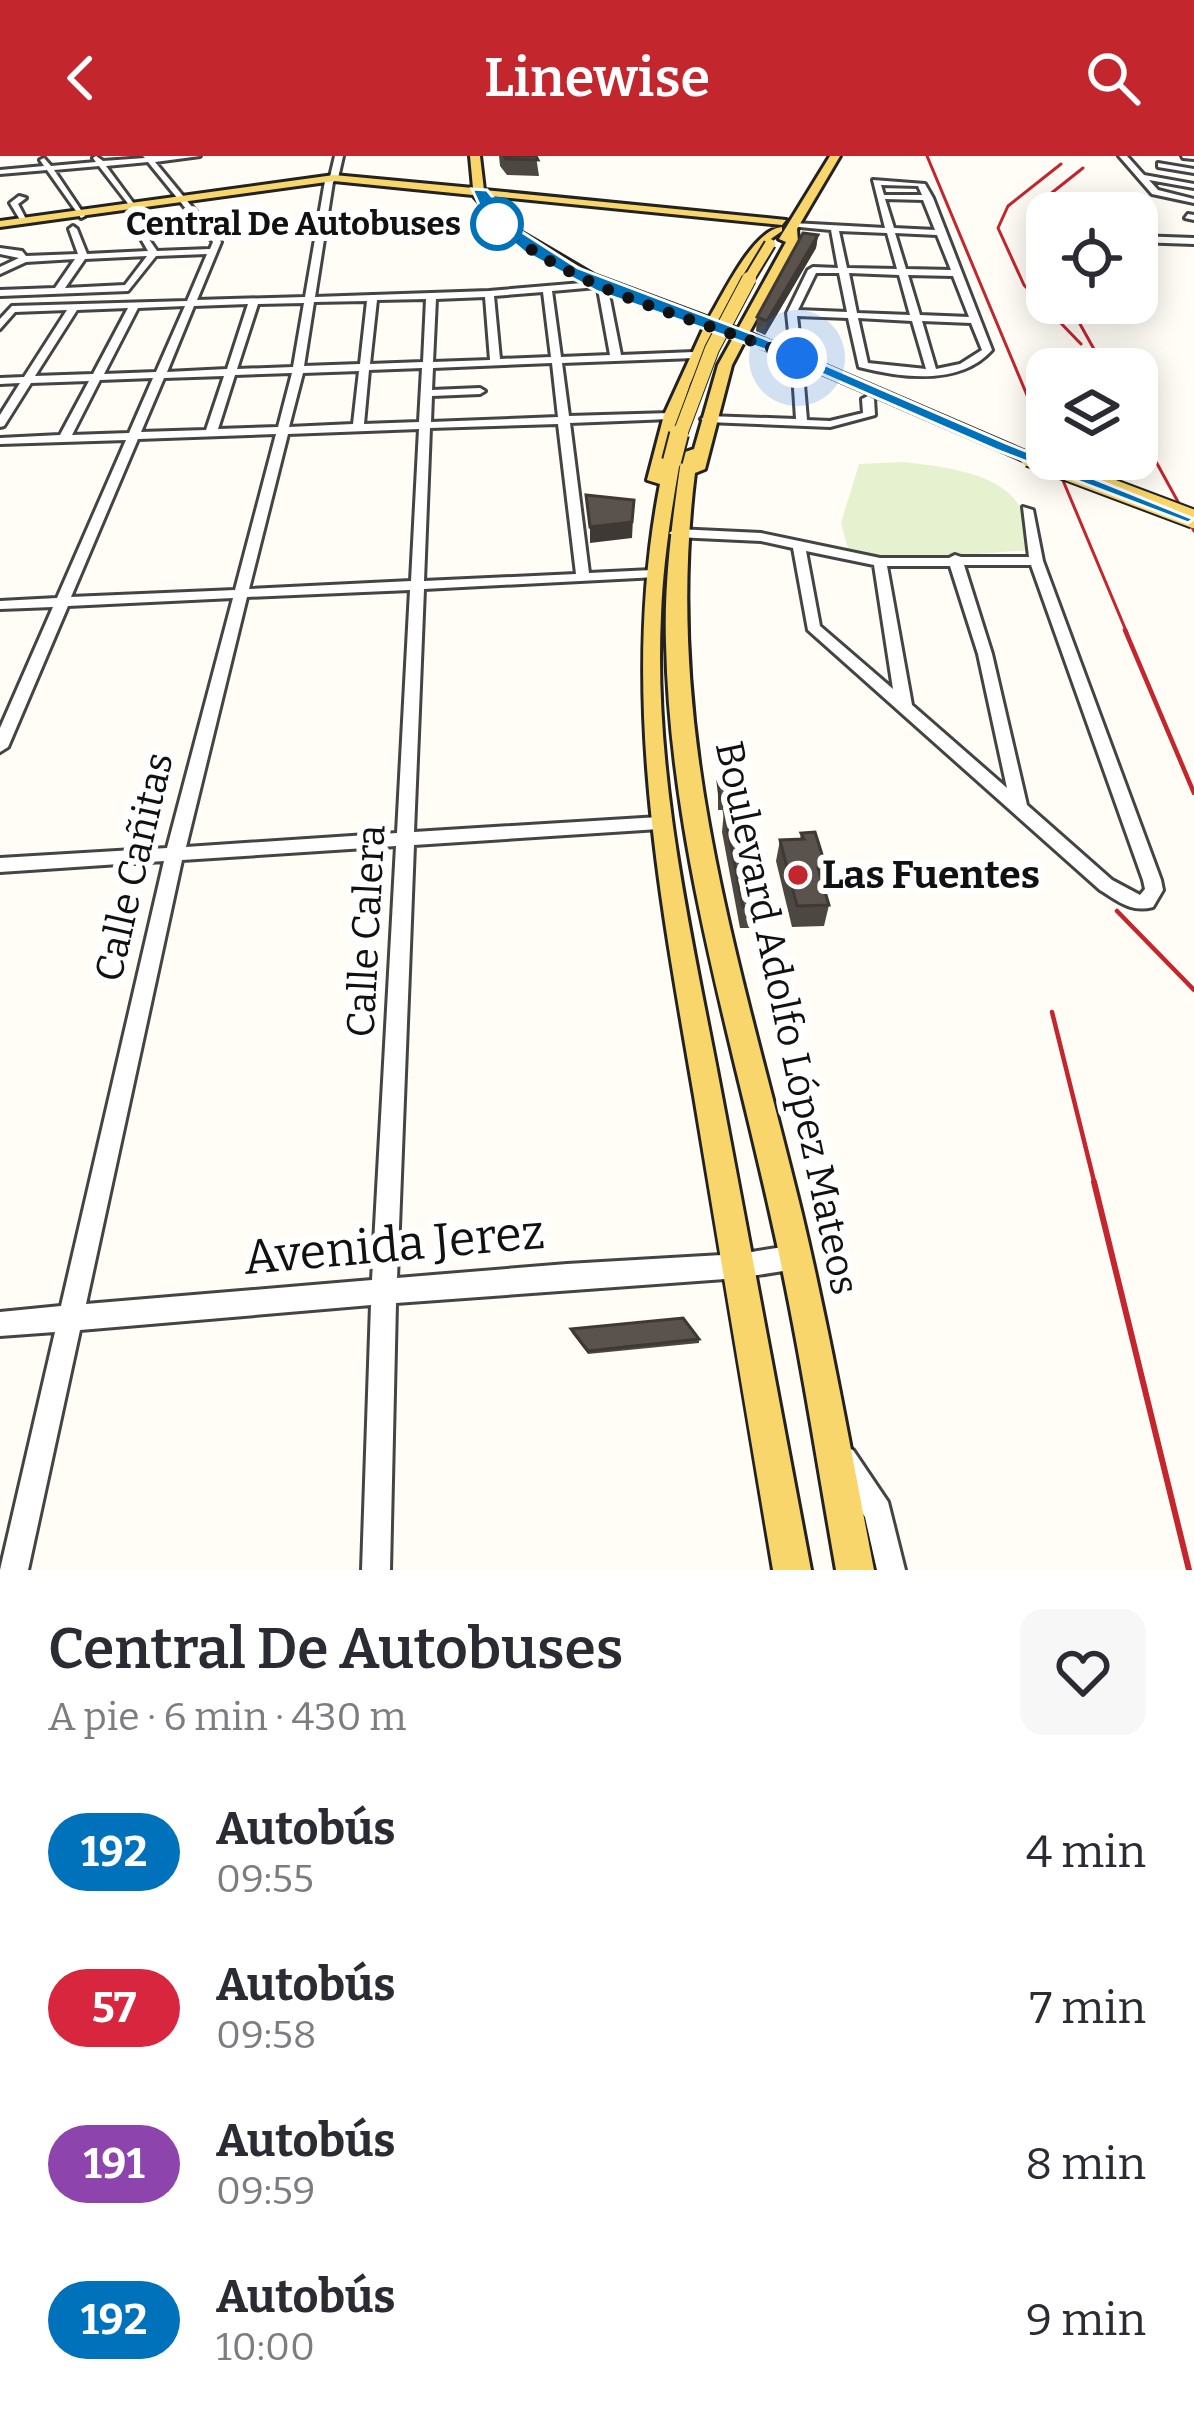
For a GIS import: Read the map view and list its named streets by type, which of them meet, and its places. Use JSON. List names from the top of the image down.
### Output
{
  "streets": {
    "main road": ["Boulevard Adolfo López Mateos"],
    "street": ["Calle Cañitas", "Calle Calera", "Avenida Jerez"]
  },
  "crossings": [
    ["Calle Cañitas", "Avenida Jerez"],
    ["Calle Calera", "Avenida Jerez"],
    ["Boulevard Adolfo López Mateos", "Avenida Jerez"]
  ],
  "places": ["Central De Autobuses", "Las Fuentes"],
  "lines": ["bus line 192"],
  "page": {
    "header": "Linewise",
    "heading": ["Central De Autobuses", "A pie · 6 min · 430 m"],
    "list": [
      {
        "mark": "192",
        "name": "Autobús",
        "note": "09:55",
        "value": "4 min"
      },
      {
        "mark": "57",
        "name": "Autobús",
        "note": "09:58",
        "value": "7 min"
      },
      {
        "mark": "191",
        "name": "Autobús",
        "note": "09:59",
        "value": "8 min"
      },
      {
        "mark": "192",
        "name": "Autobús",
        "note": "10:00",
        "value": "9 min"
      }
    ]
  }
}
